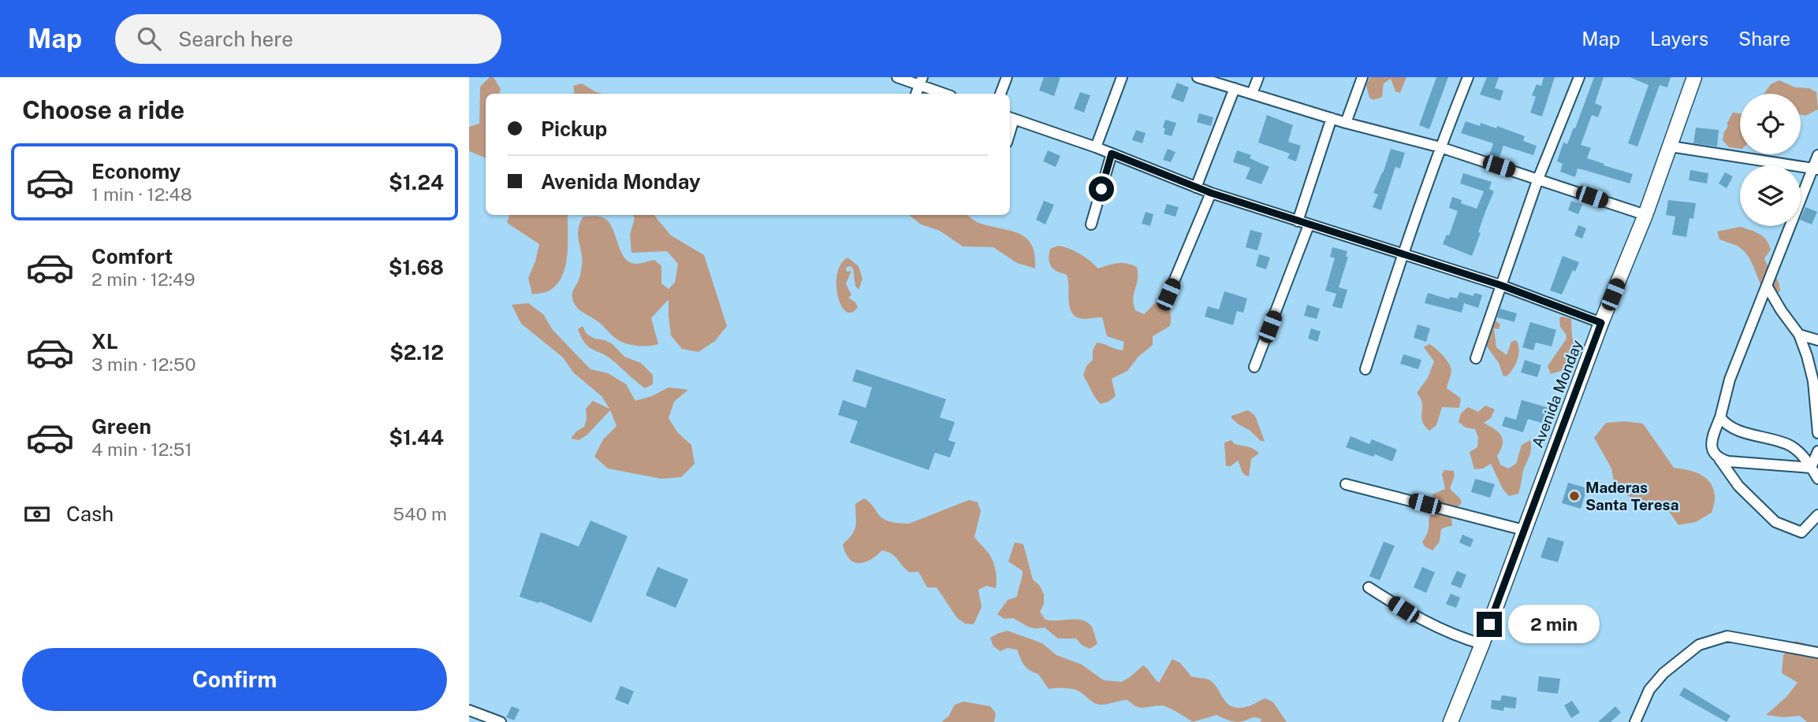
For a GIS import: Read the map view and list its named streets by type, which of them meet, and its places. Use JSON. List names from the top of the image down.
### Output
{
  "streets": {
    "main road": ["Avenida Monday"]
  },
  "places": ["Maderas Santa Teresa"],
  "page": {
    "header": "Map",
    "search": "Search here",
    "nav": ["Map", "Layers", "Share"],
    "heading": "Choose a ride",
    "banner": ["Pickup", "Avenida Monday"],
    "list": [
      {
        "name": "Economy",
        "note": "1 min · 12:48",
        "value": "$1.24"
      },
      {
        "name": "Comfort",
        "note": "2 min · 12:49",
        "value": "$1.68"
      },
      {
        "name": "XL",
        "note": "3 min · 12:50",
        "value": "$2.12"
      },
      {
        "name": "Green",
        "note": "4 min · 12:51",
        "value": "$1.44"
      }
    ],
    "pay": ["Cash", "540 m"],
    "bubble": "2 min",
    "buttons": "Confirm"
  }
}
